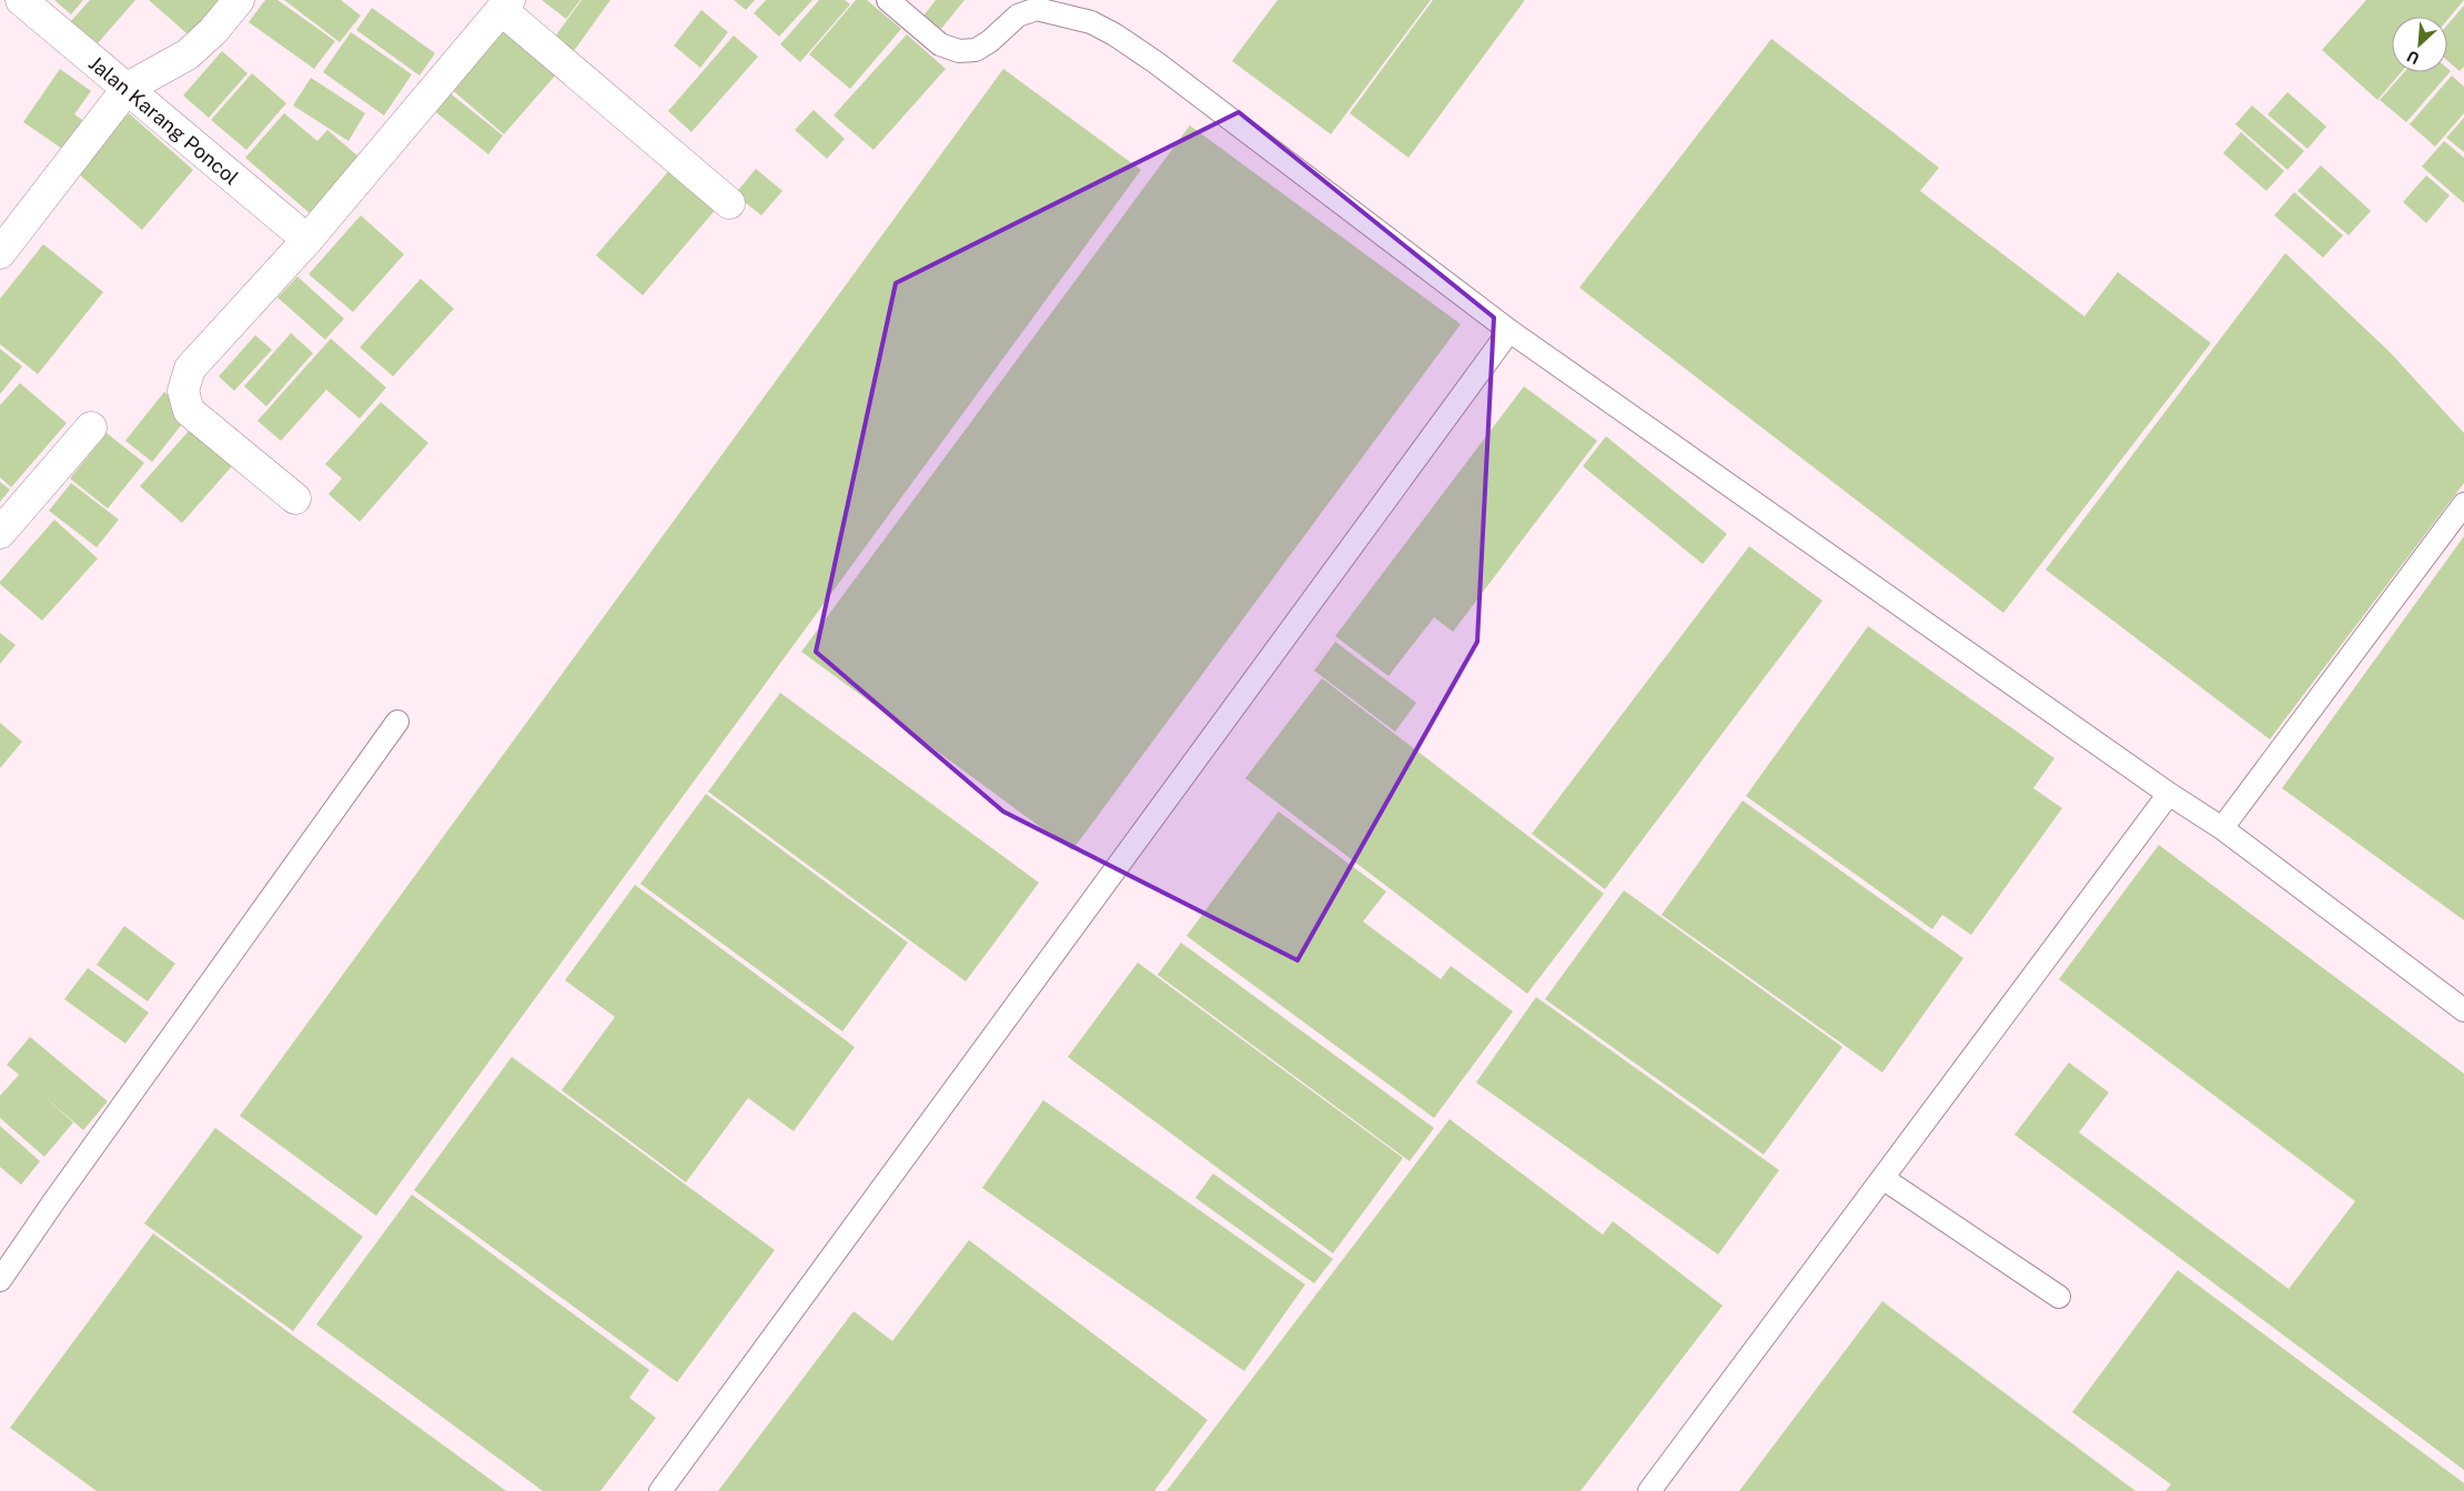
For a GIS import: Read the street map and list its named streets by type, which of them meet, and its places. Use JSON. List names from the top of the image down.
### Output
{
  "streets": {
    "street": ["Jalan Karang Poncol"]
  },
  "north": "bottom left"
}
